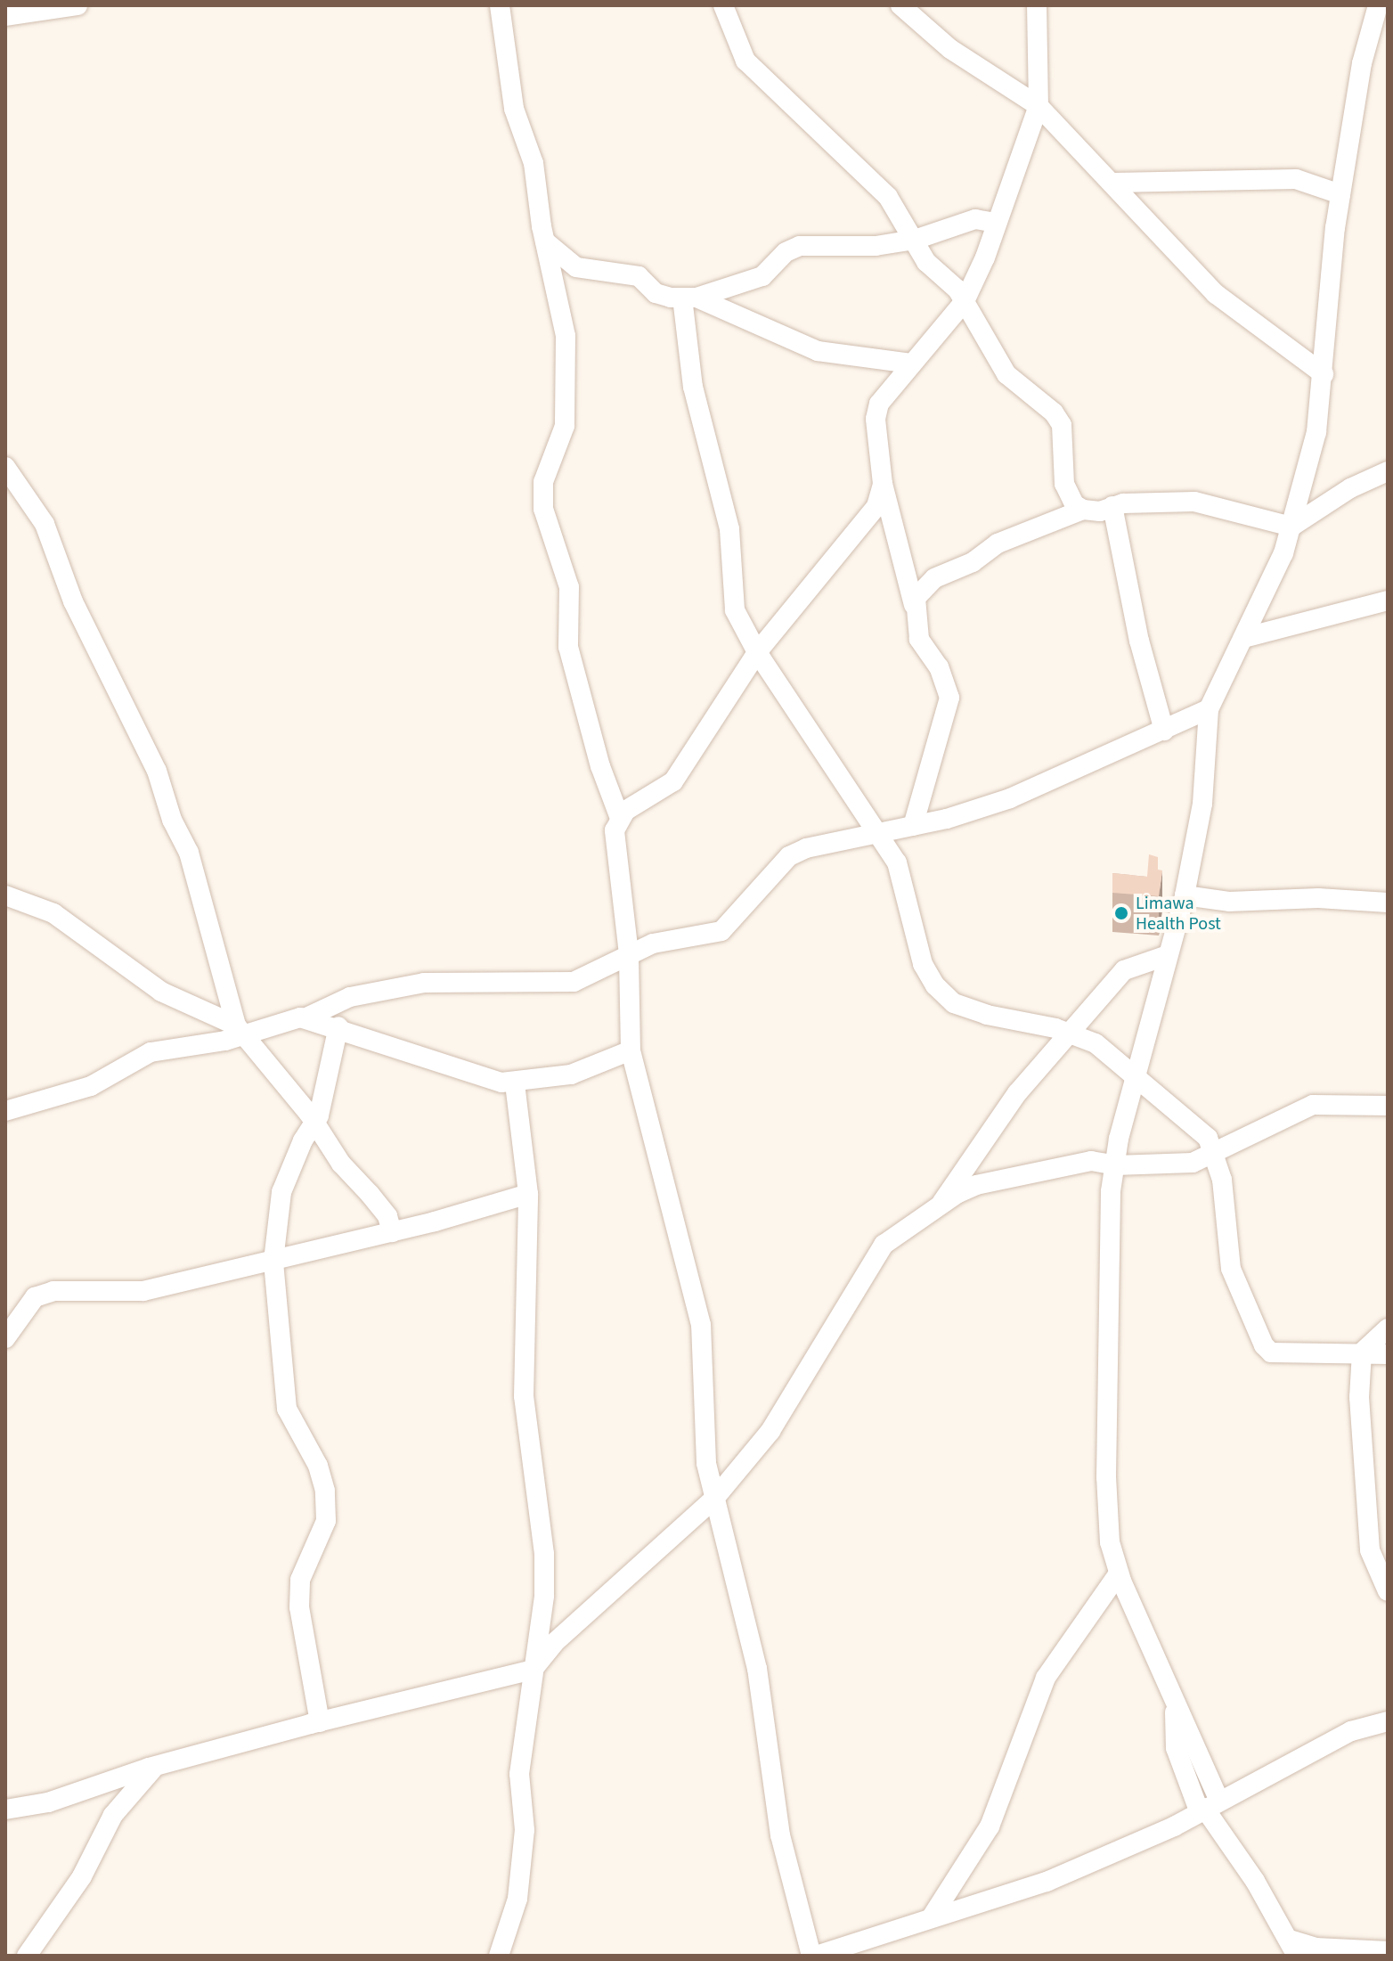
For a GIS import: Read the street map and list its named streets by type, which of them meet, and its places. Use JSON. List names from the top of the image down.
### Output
{
  "places": ["Limawa Health Post"]
}
